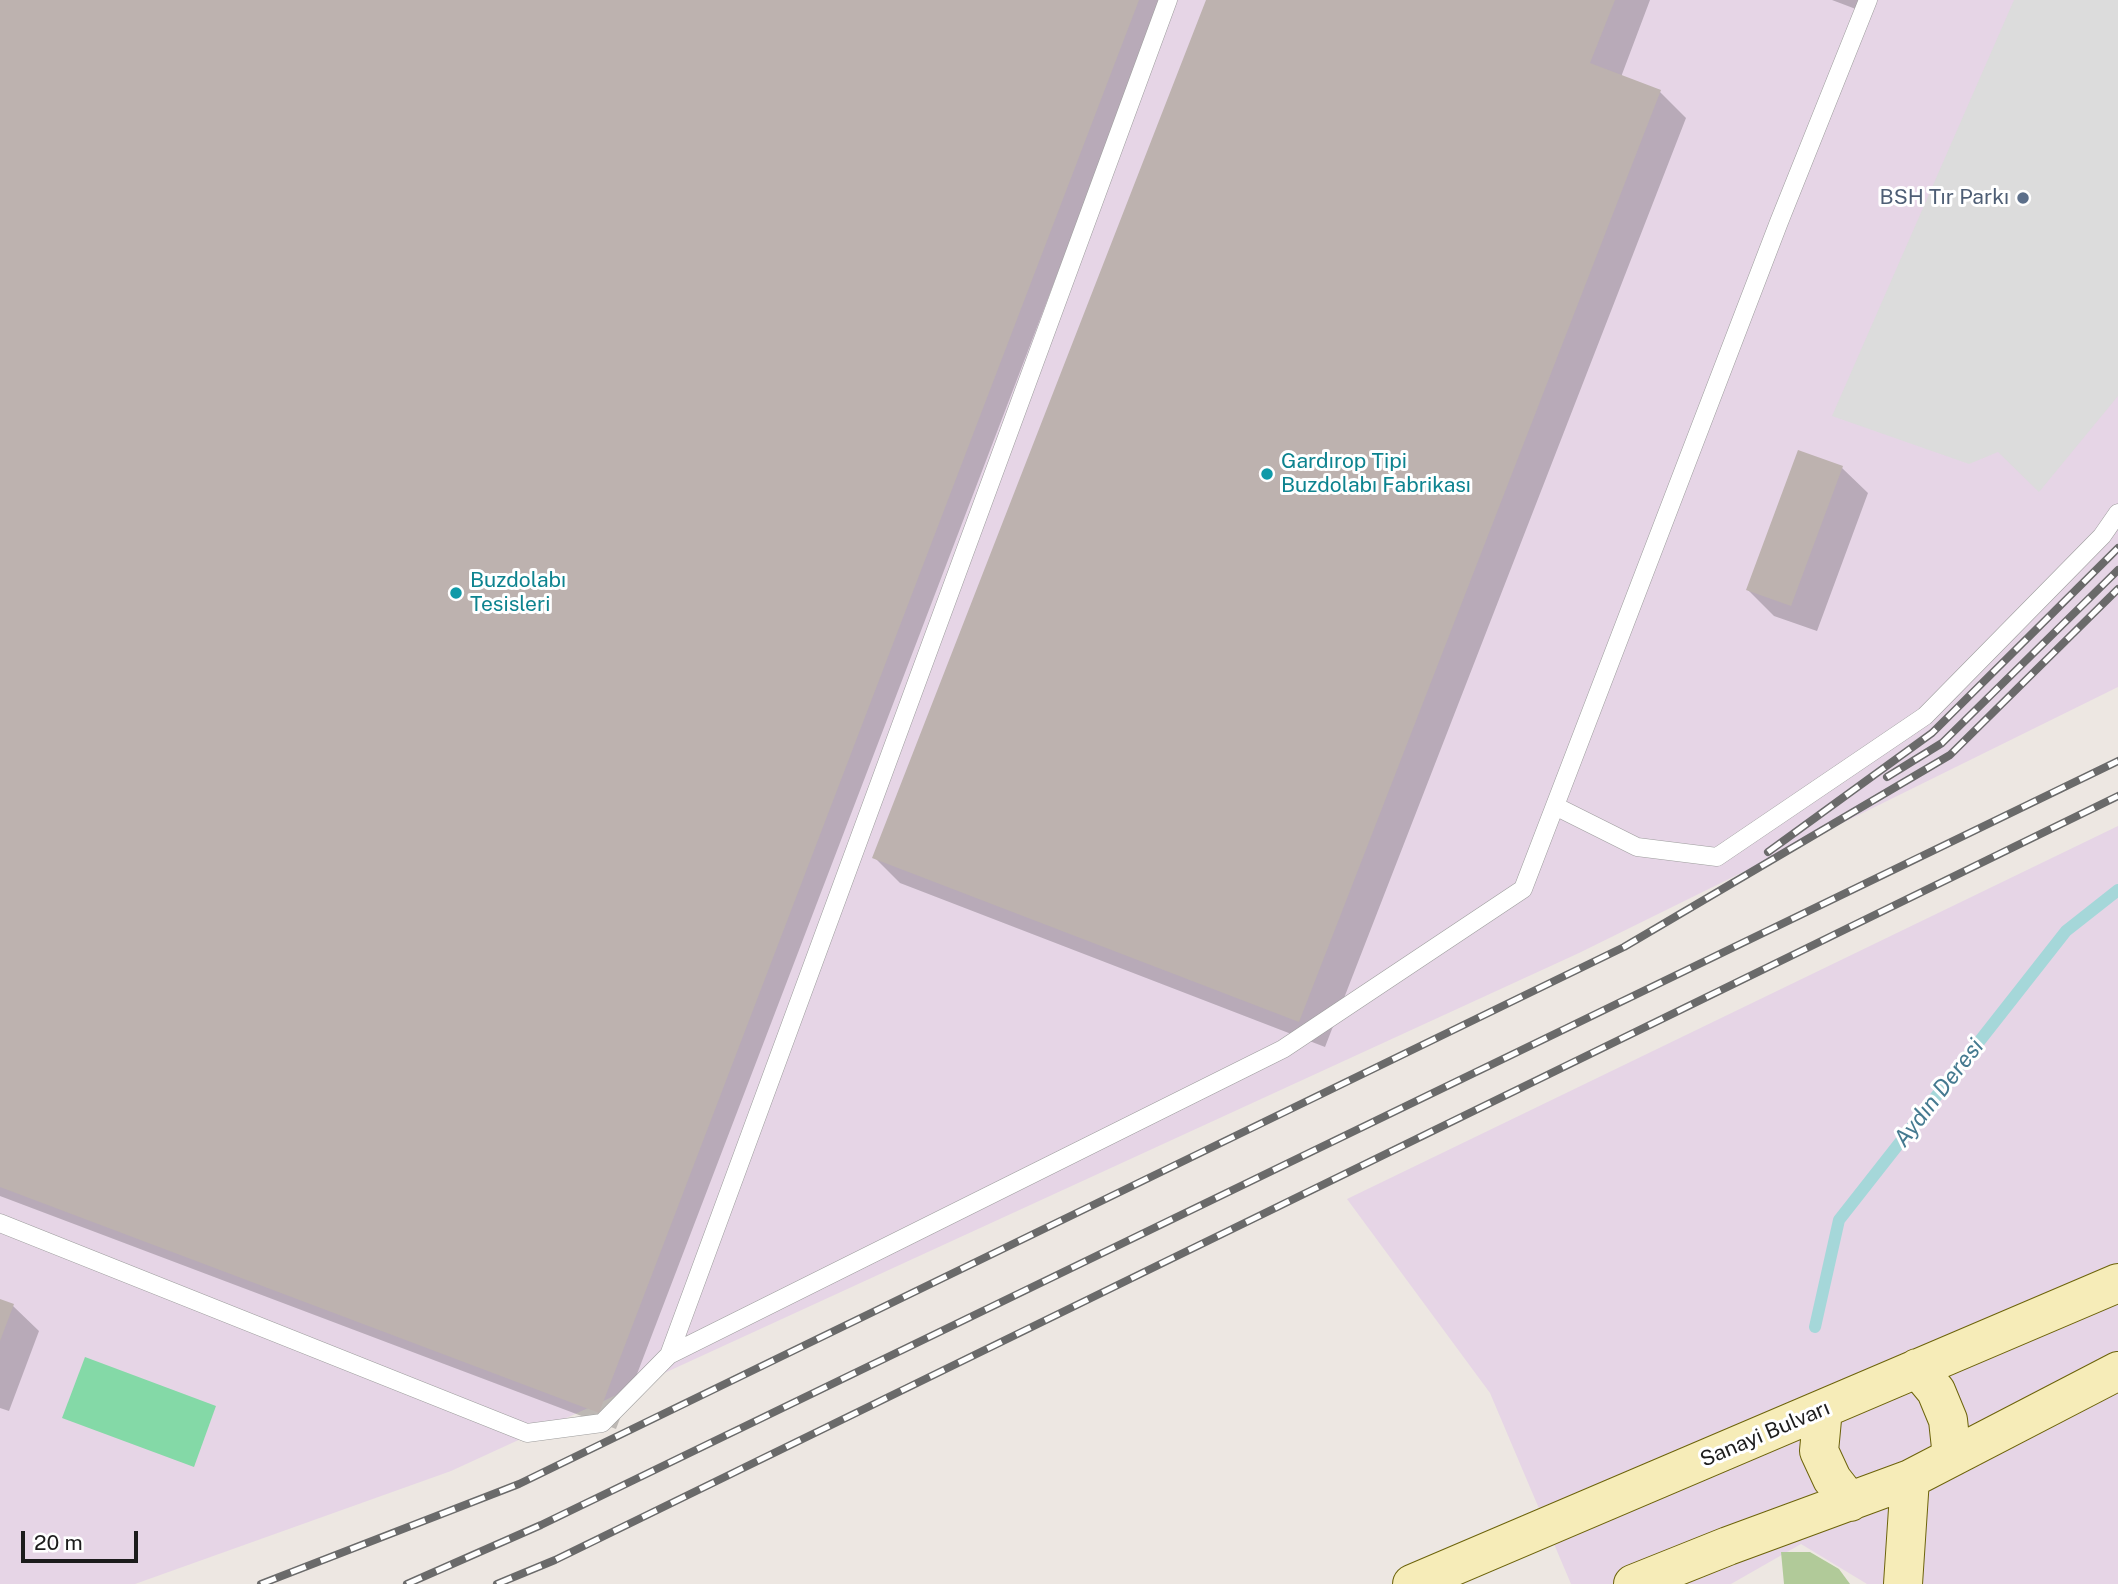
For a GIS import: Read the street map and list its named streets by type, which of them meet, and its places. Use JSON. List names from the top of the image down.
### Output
{
  "streets": {
    "main road": ["Sanayi Bulvarı"]
  },
  "water": ["Aydın Deresi"],
  "places": ["BSH Tır Parkı", "Gardırop Tipi Buzdolabı Fabrikası", "Buzdolabı Tesisleri"],
  "scale_bar": "20 m"
}
